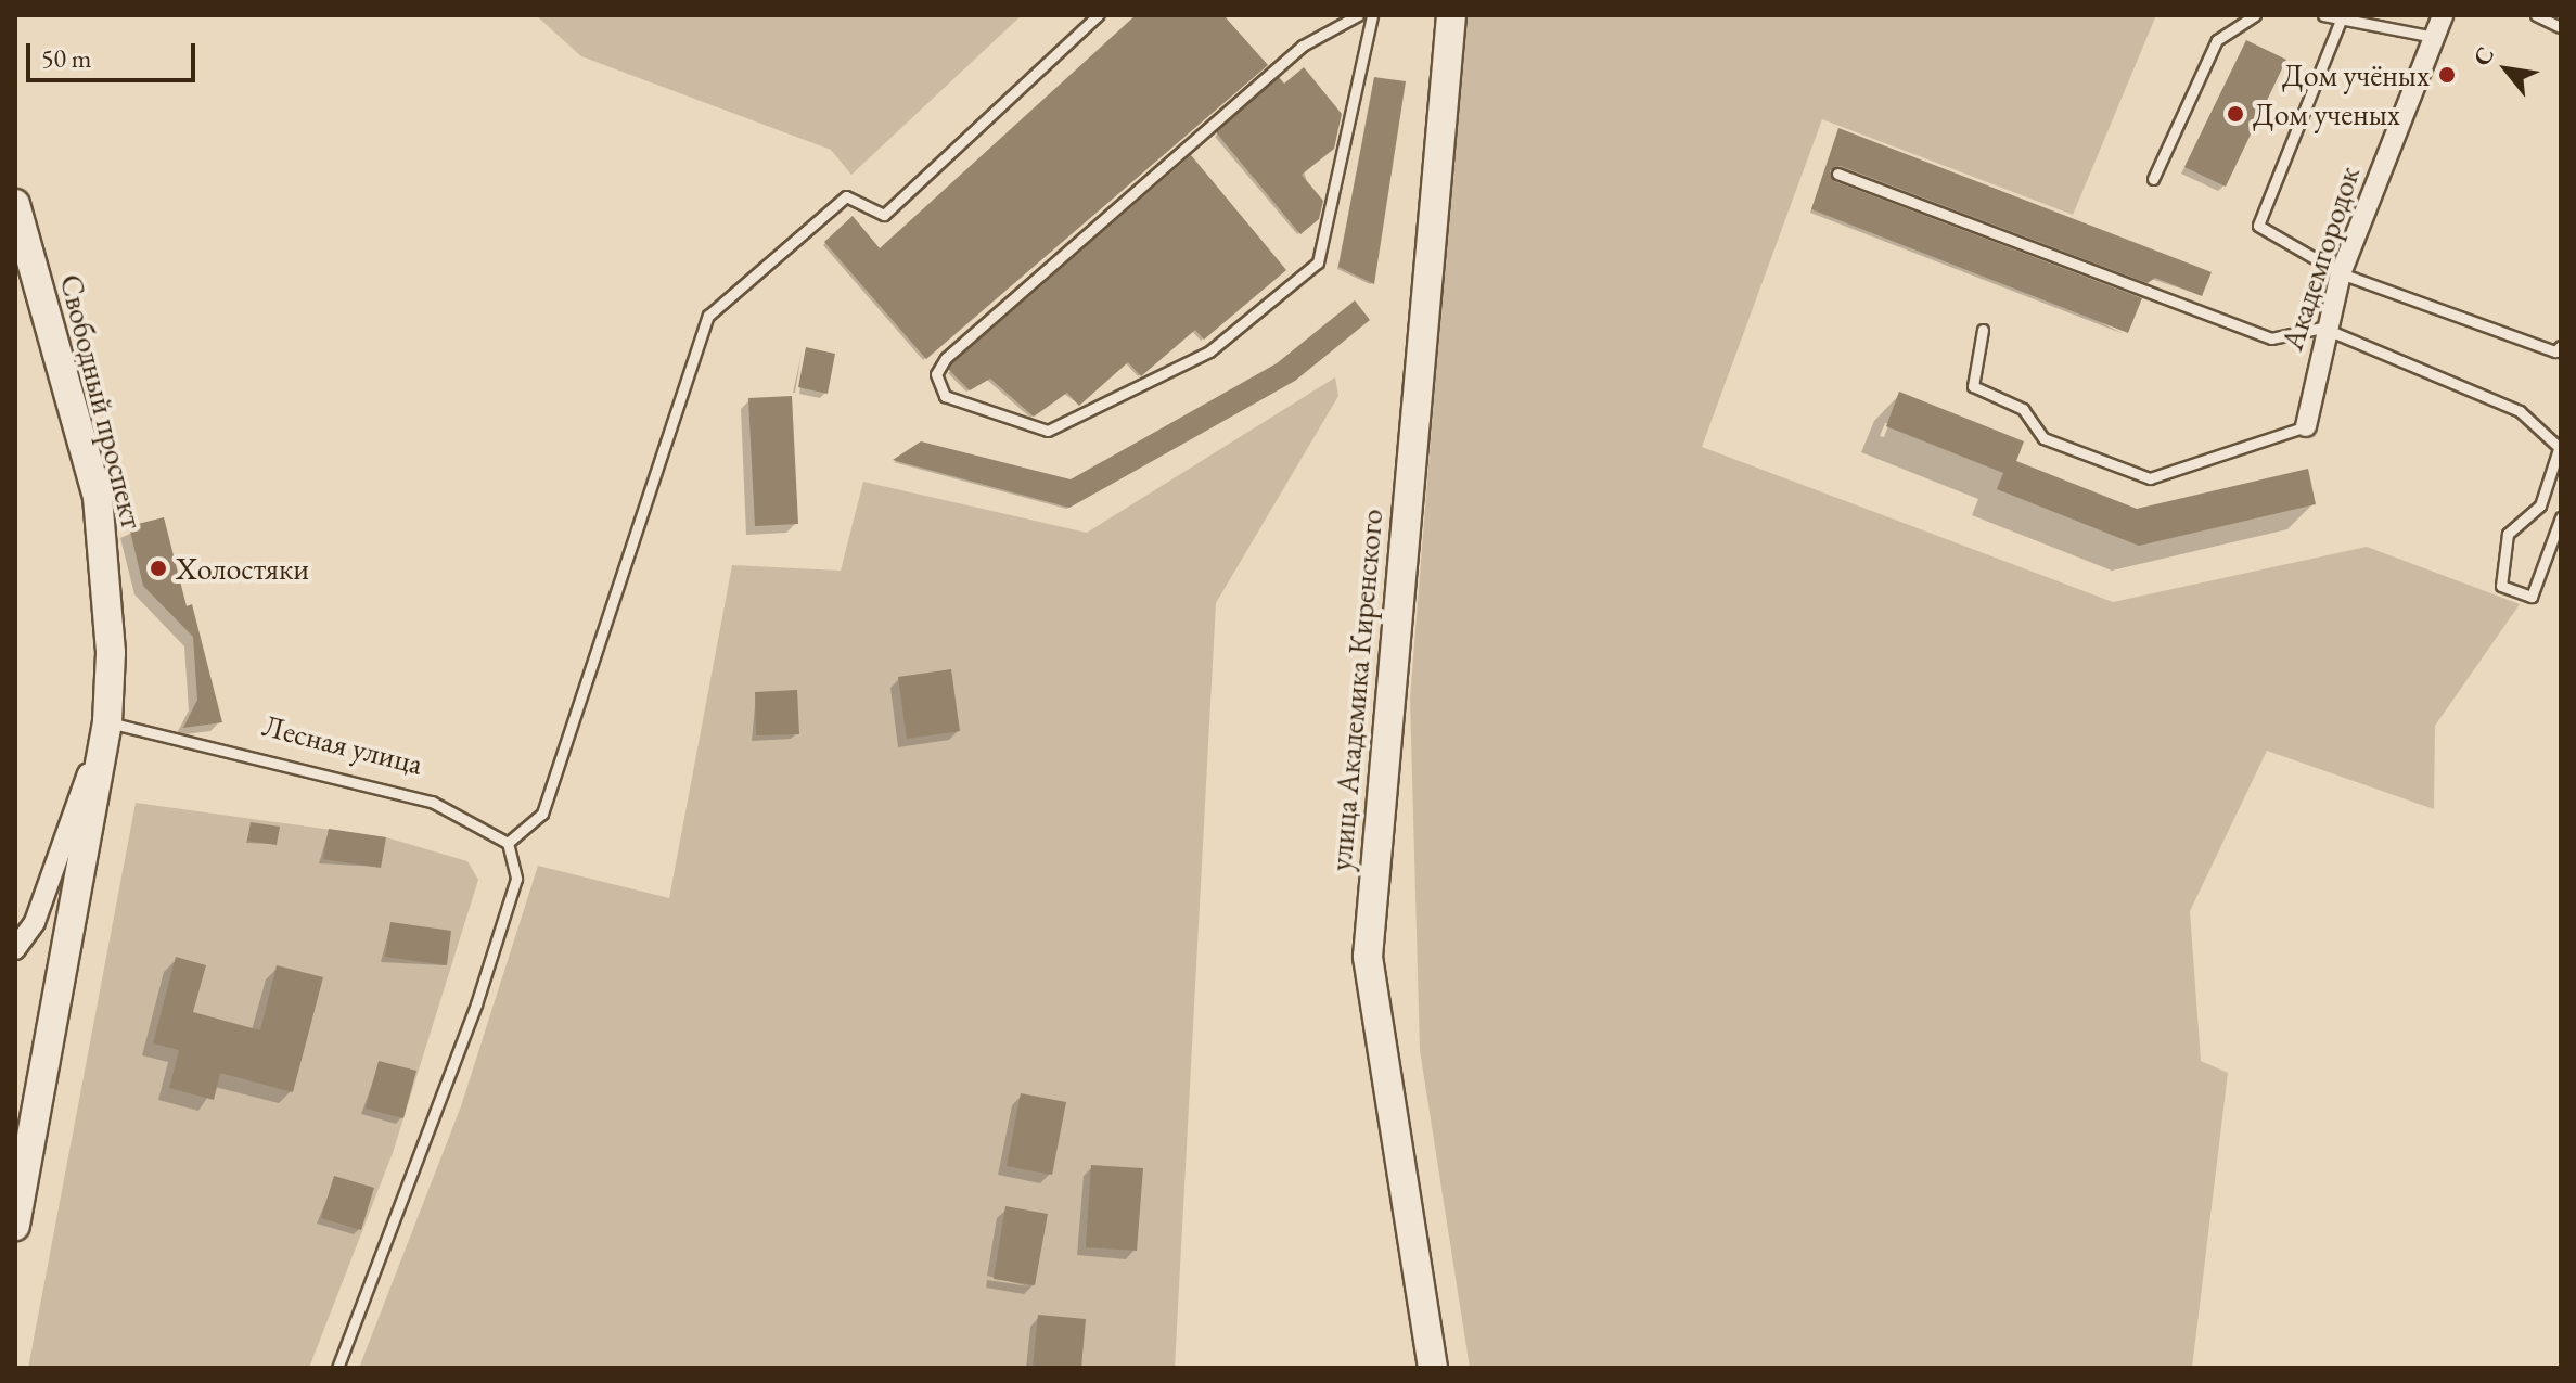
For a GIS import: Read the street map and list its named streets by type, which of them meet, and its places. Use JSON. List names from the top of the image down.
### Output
{
  "streets": {
    "main road": ["Свободный проспект", "улица Академика Киренского"],
    "street": ["Академгородок"],
    "lane": ["Лесная улица"]
  },
  "crossings": [
    ["Свободный проспект", "Лесная улица"]
  ],
  "places": ["Дом учёных", "Дом ученых", "Холостяки"],
  "scale_bar": "50 m",
  "north": "top left"
}
